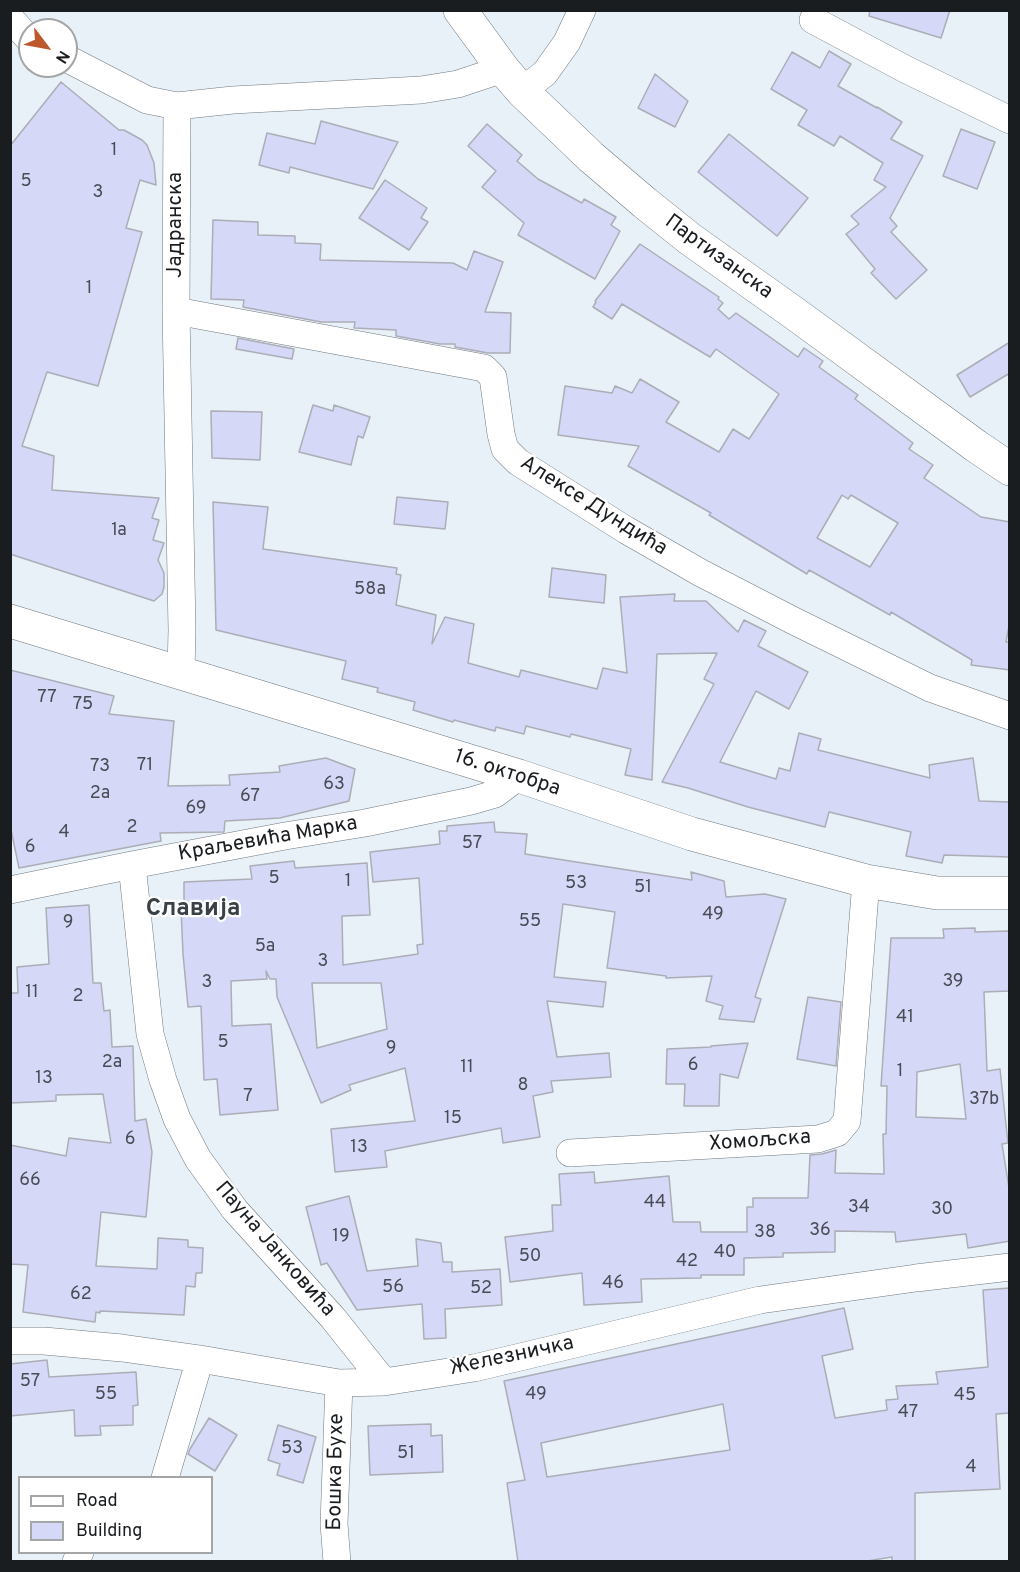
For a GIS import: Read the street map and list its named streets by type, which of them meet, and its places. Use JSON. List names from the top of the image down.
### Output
{
  "streets": {
    "main road": ["Партизанска", "16. октобра"],
    "street": [
      "Јадранска",
      "Алексе Дундића",
      "Краљевића Марка",
      "Хомољска",
      "Пауна Јанковића",
      "Железничка",
      "Бошка Бухе"
    ]
  },
  "crossings": [
    ["Јадранска", "Алексе Дундића"],
    ["Јадранска", "16. октобра"],
    ["16. октобра", "Краљевића Марка"],
    ["16. октобра", "Хомољска"],
    ["Краљевића Марка", "Пауна Јанковића"],
    ["Пауна Јанковића", "Железничка"],
    ["Железничка", "Бошка Бухе"]
  ],
  "districts": ["Славија"],
  "house_numbers": [
    "1",
    "5",
    "3",
    "1",
    "1a",
    "58a",
    "77",
    "75",
    "71",
    "73",
    "63",
    "2a",
    "67",
    "69",
    "2",
    "4",
    "57",
    "6",
    "5",
    "1",
    "53",
    "51",
    "49",
    "55",
    "9",
    "5a",
    "3",
    "39",
    "3",
    "11",
    "2",
    "41",
    "5",
    "9",
    "2a",
    "6",
    "11",
    "1",
    "13",
    "8",
    "7",
    "37b",
    "15",
    "6",
    "13",
    "66",
    "44",
    "34",
    "30",
    "36",
    "38",
    "19",
    "40",
    "50",
    "42",
    "46",
    "56",
    "52",
    "62",
    "57",
    "55",
    "49",
    "45",
    "47",
    "53",
    "51",
    "4"
  ],
  "legend": ["Road", "Building"],
  "north": "bottom right"
}
